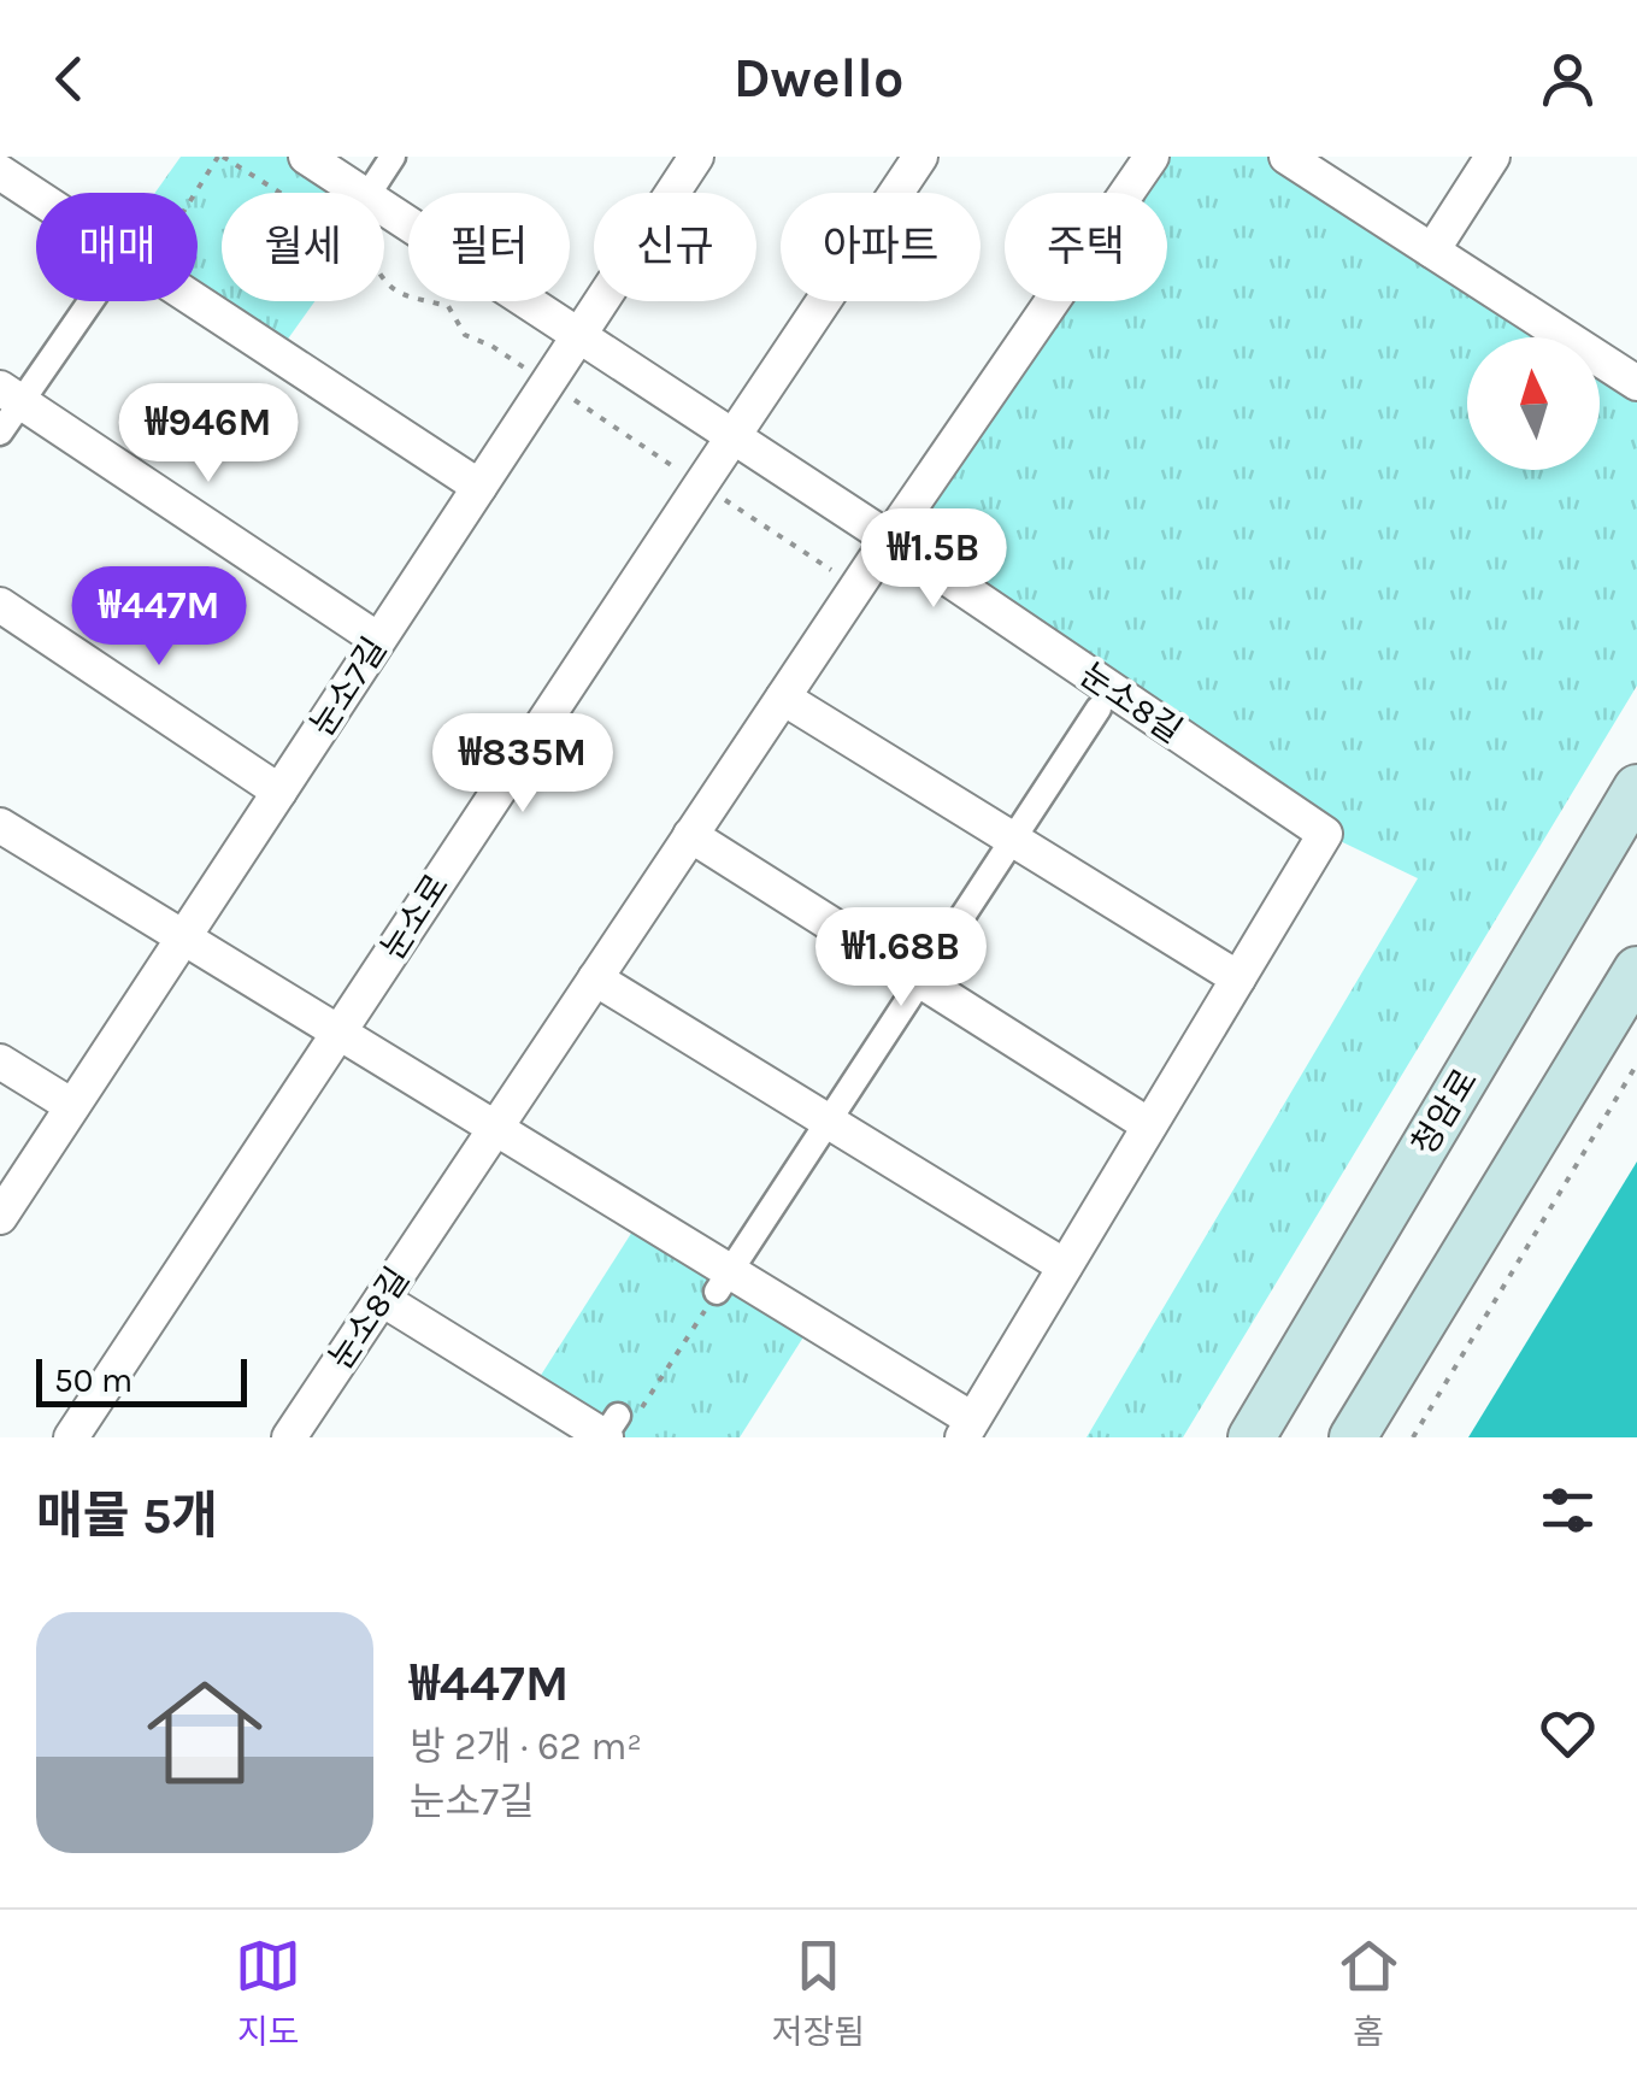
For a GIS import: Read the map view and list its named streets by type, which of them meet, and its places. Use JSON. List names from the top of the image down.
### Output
{
  "streets": {
    "main road": ["청암로"],
    "street": ["눈소7길", "눈소8길", "눈소로"]
  },
  "scale_bar": "50 m",
  "north": "top",
  "page": {
    "header": "Dwello",
    "chip": [
      "매매",
      "월세",
      "필터",
      "신규",
      "아파트",
      "주택"
    ],
    "price": [
      "₩946M",
      "₩1.5B",
      "₩447M",
      "₩835M",
      "₩1.68B"
    ],
    "scale": "50 m",
    "heading": "매물 5개",
    "list": [
      {
        "name": "₩447M",
        "note": "방 2개 · 62 m² · 눈소7길"
      }
    ],
    "tabs": ["지도", "저장됨", "홈"]
  }
}
